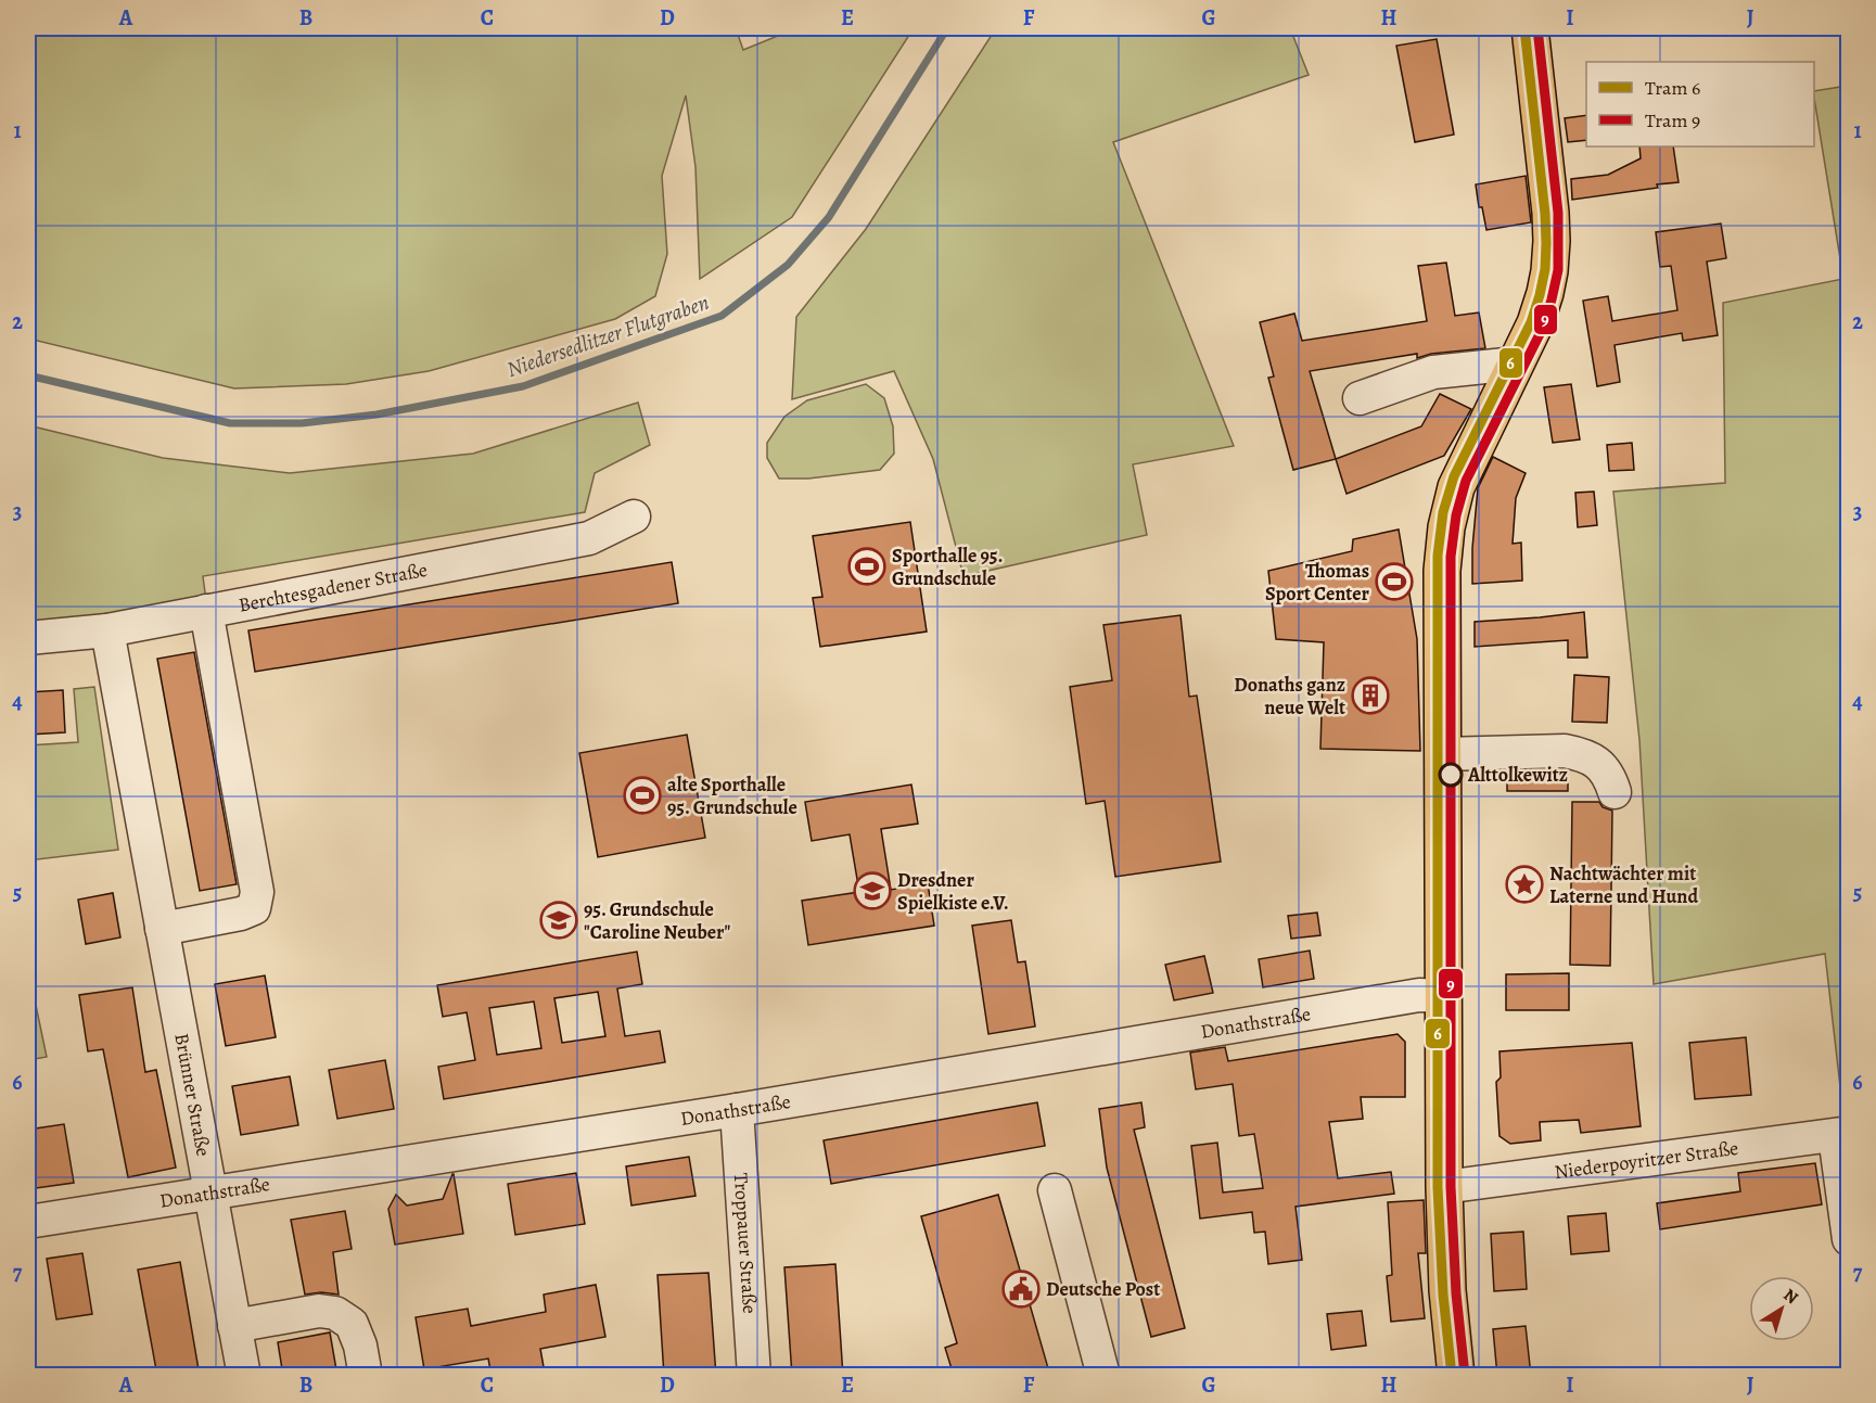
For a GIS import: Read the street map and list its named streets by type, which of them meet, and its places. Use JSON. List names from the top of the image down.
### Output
{
  "streets": {
    "street": [
      "Berchtesgadener Straße",
      "Donathstraße",
      "Brünner Straße",
      "Niederpoyritzer Straße",
      "Troppauer Straße"
    ]
  },
  "crossings": [
    ["Berchtesgadener Straße", "Brünner Straße"],
    ["Donathstraße", "Brünner Straße"],
    ["Donathstraße", "Troppauer Straße"]
  ],
  "water": ["Niedersedlitzer Flutgraben"],
  "places": {
    "sports": ["Sporthalle 95. Grundschule", "Thomas Sport Center", "alte Sporthalle 95. Grundschule"],
    "building": ["Donaths ganz neue Welt"],
    "other": ["Alttolkewitz"],
    "place": ["Nachtwächter mit Laterne und Hund"],
    "school or university": ["Dresdner Spielkiste e.V.", "95. Grundschule \"Caroline Neuber\""],
    "public building": ["Deutsche Post"]
  },
  "lines": ["tram line 6", "tram line 9"],
  "legend": ["Tram 6", "Tram 9"],
  "north": "top right",
  "grid": {
    "columns": [
      "A",
      "B",
      "C",
      "D",
      "E",
      "F",
      "G",
      "H",
      "I",
      "J"
    ],
    "rows": [
      "1",
      "2",
      "3",
      "4",
      "5",
      "6",
      "7"
    ]
  }
}
